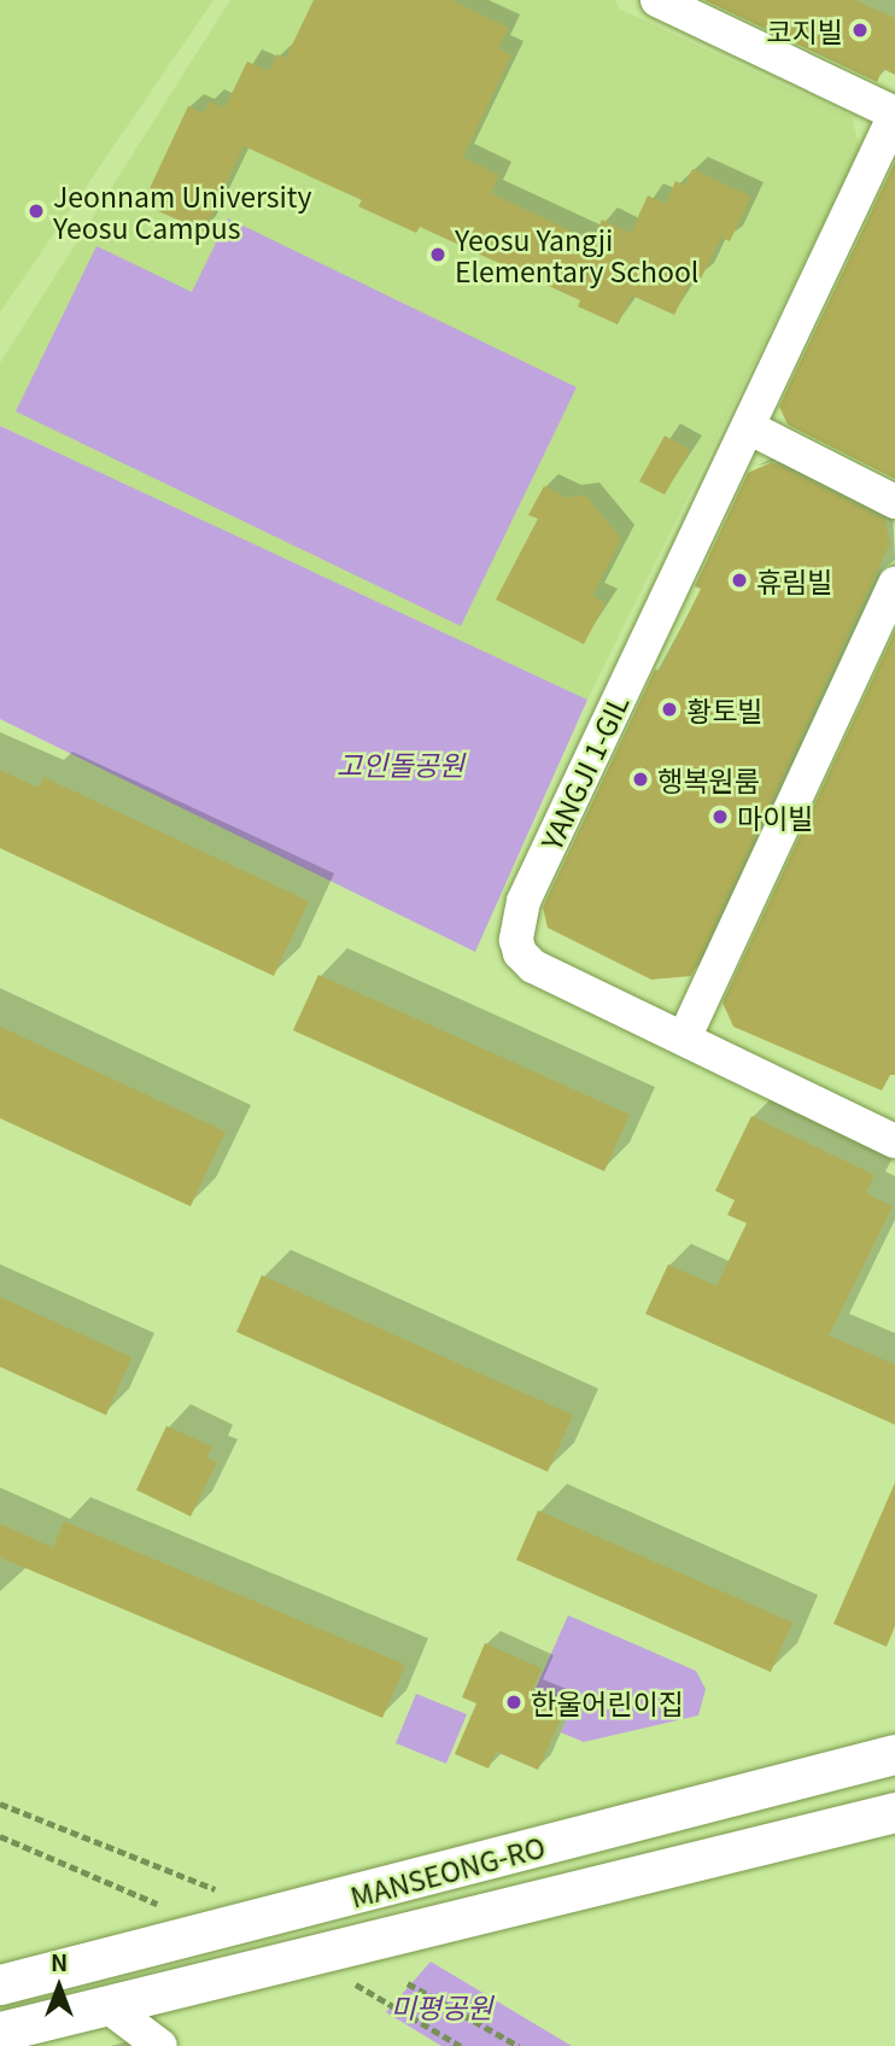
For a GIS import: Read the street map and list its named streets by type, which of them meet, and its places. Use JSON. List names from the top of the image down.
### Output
{
  "streets": {
    "street": ["YANGJI 1-GIL", "MANSEONG-RO"]
  },
  "parks": ["고인돌공원", "미평공원"],
  "places": [
    "코지빌",
    "Jeonnam University Yeosu Campus",
    "Yeosu Yangji Elementary School",
    "휴림빌",
    "황토빌",
    "행복원룸",
    "마이빌",
    "한울어린이집"
  ],
  "north": "top"
}
